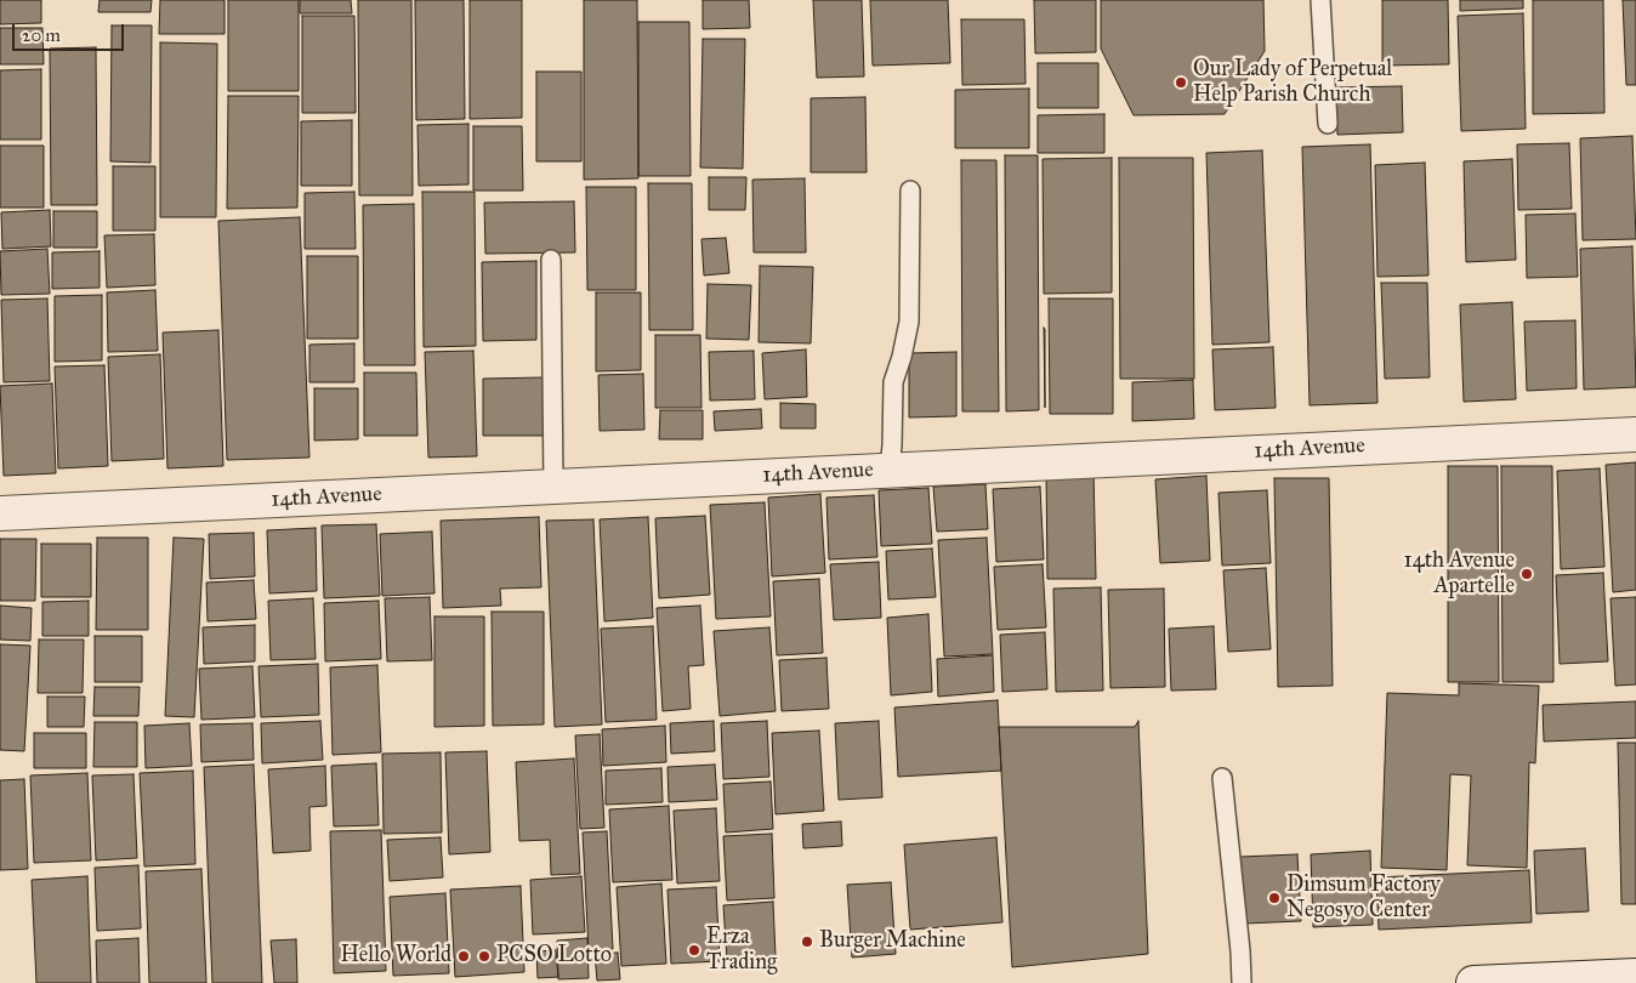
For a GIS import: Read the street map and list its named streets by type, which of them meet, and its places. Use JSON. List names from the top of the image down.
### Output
{
  "streets": {
    "street": ["14th Avenue"]
  },
  "places": [
    "Our Lady of Perpetual Help Parish Church",
    "14th Avenue Apartelle",
    "Dimsum Factory Negosyo Center",
    "Burger Machine",
    "Erza Trading",
    "Hello World",
    "PCSO Lotto"
  ],
  "scale_bar": "20 m"
}
